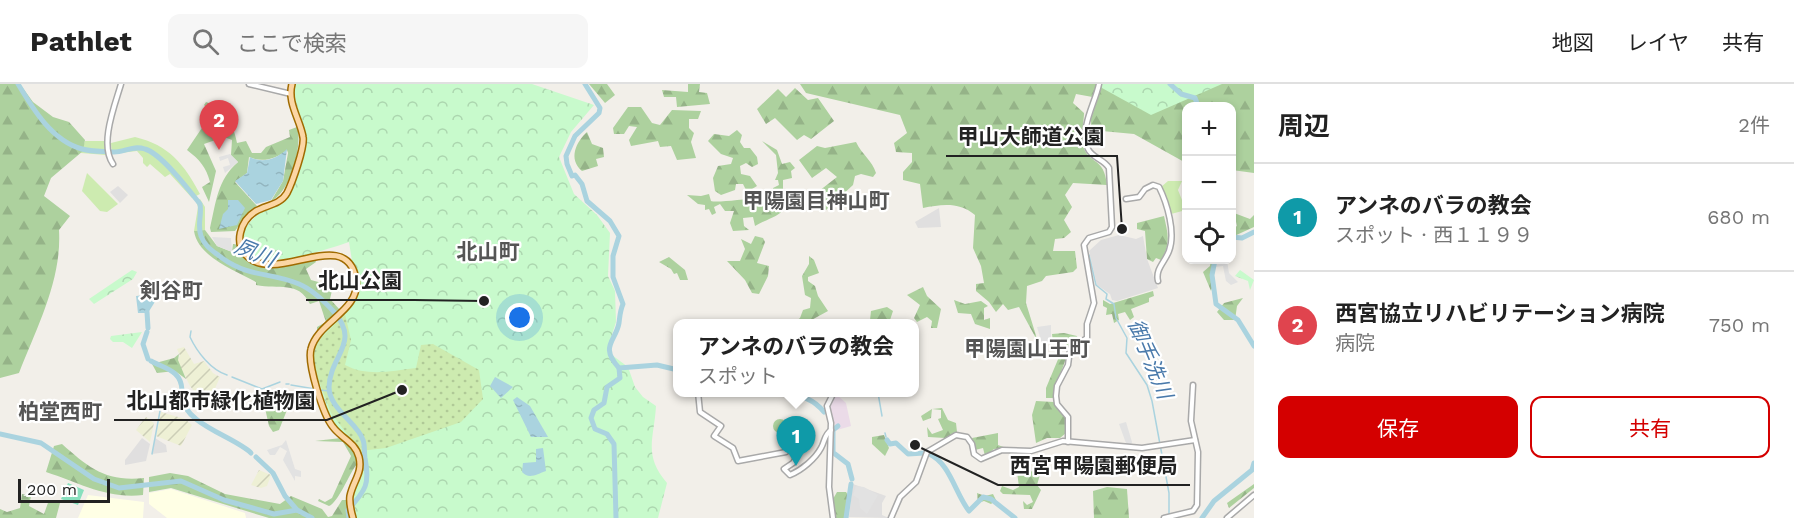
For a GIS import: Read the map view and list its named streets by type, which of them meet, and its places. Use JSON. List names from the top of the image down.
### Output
{
  "districts": [
    "甲陽園目神山町",
    "北山町",
    "剣谷町",
    "甲陽園山王町",
    "柏堂西町"
  ],
  "water": ["夙川", "御手洗川"],
  "places": [
    "甲山大師道公園",
    "北山公園",
    "北山都市緑化植物園",
    "西宮甲陽園郵便局"
  ],
  "scale_bar": "200 m",
  "page": {
    "header": "Pathlet",
    "search": "ここで検索",
    "nav": ["地図", "レイヤ", "共有"],
    "heading": ["周辺", "2件"],
    "pins": ["2", "1"],
    "map_buttons": ["+", "−"],
    "list": [
      {
        "mark": "1",
        "name": "アンネのバラの教会",
        "note": "スポット · 西１１９９",
        "value": "680 m"
      },
      {
        "mark": "2",
        "name": "西宮協立リハビリテーション病院",
        "note": "病院",
        "value": "750 m"
      }
    ],
    "popup": ["アンネのバラの教会", "スポット"],
    "buttons": ["保存", "共有"],
    "scale": "200 m"
  }
}
